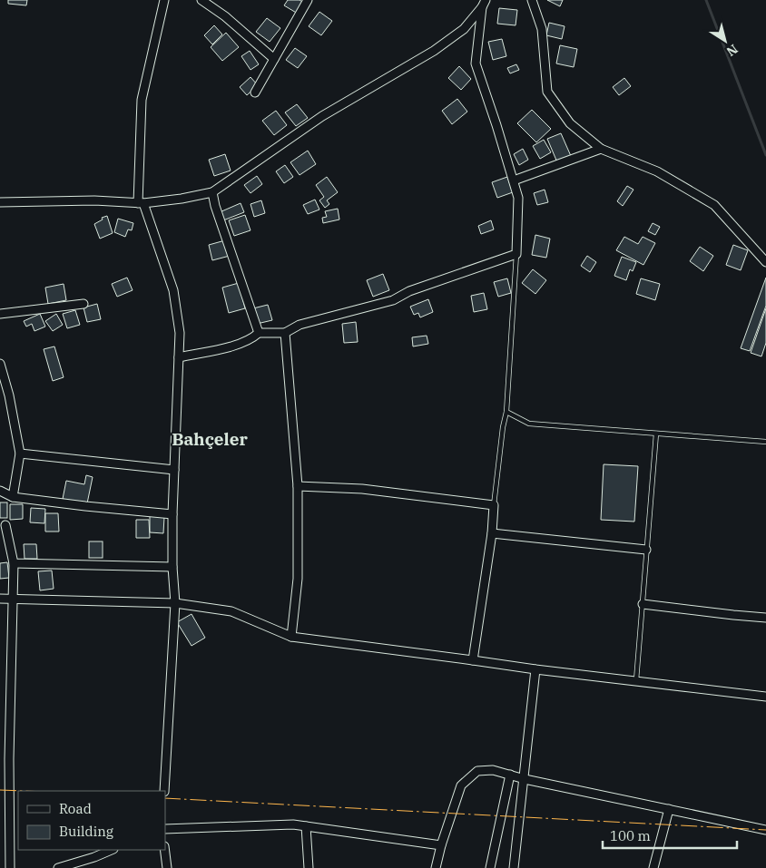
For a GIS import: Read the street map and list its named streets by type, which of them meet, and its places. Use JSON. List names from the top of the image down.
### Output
{
  "districts": ["Bahçeler"],
  "legend": ["Road", "Building"],
  "scale_bar": "100 m",
  "north": "bottom right"
}
